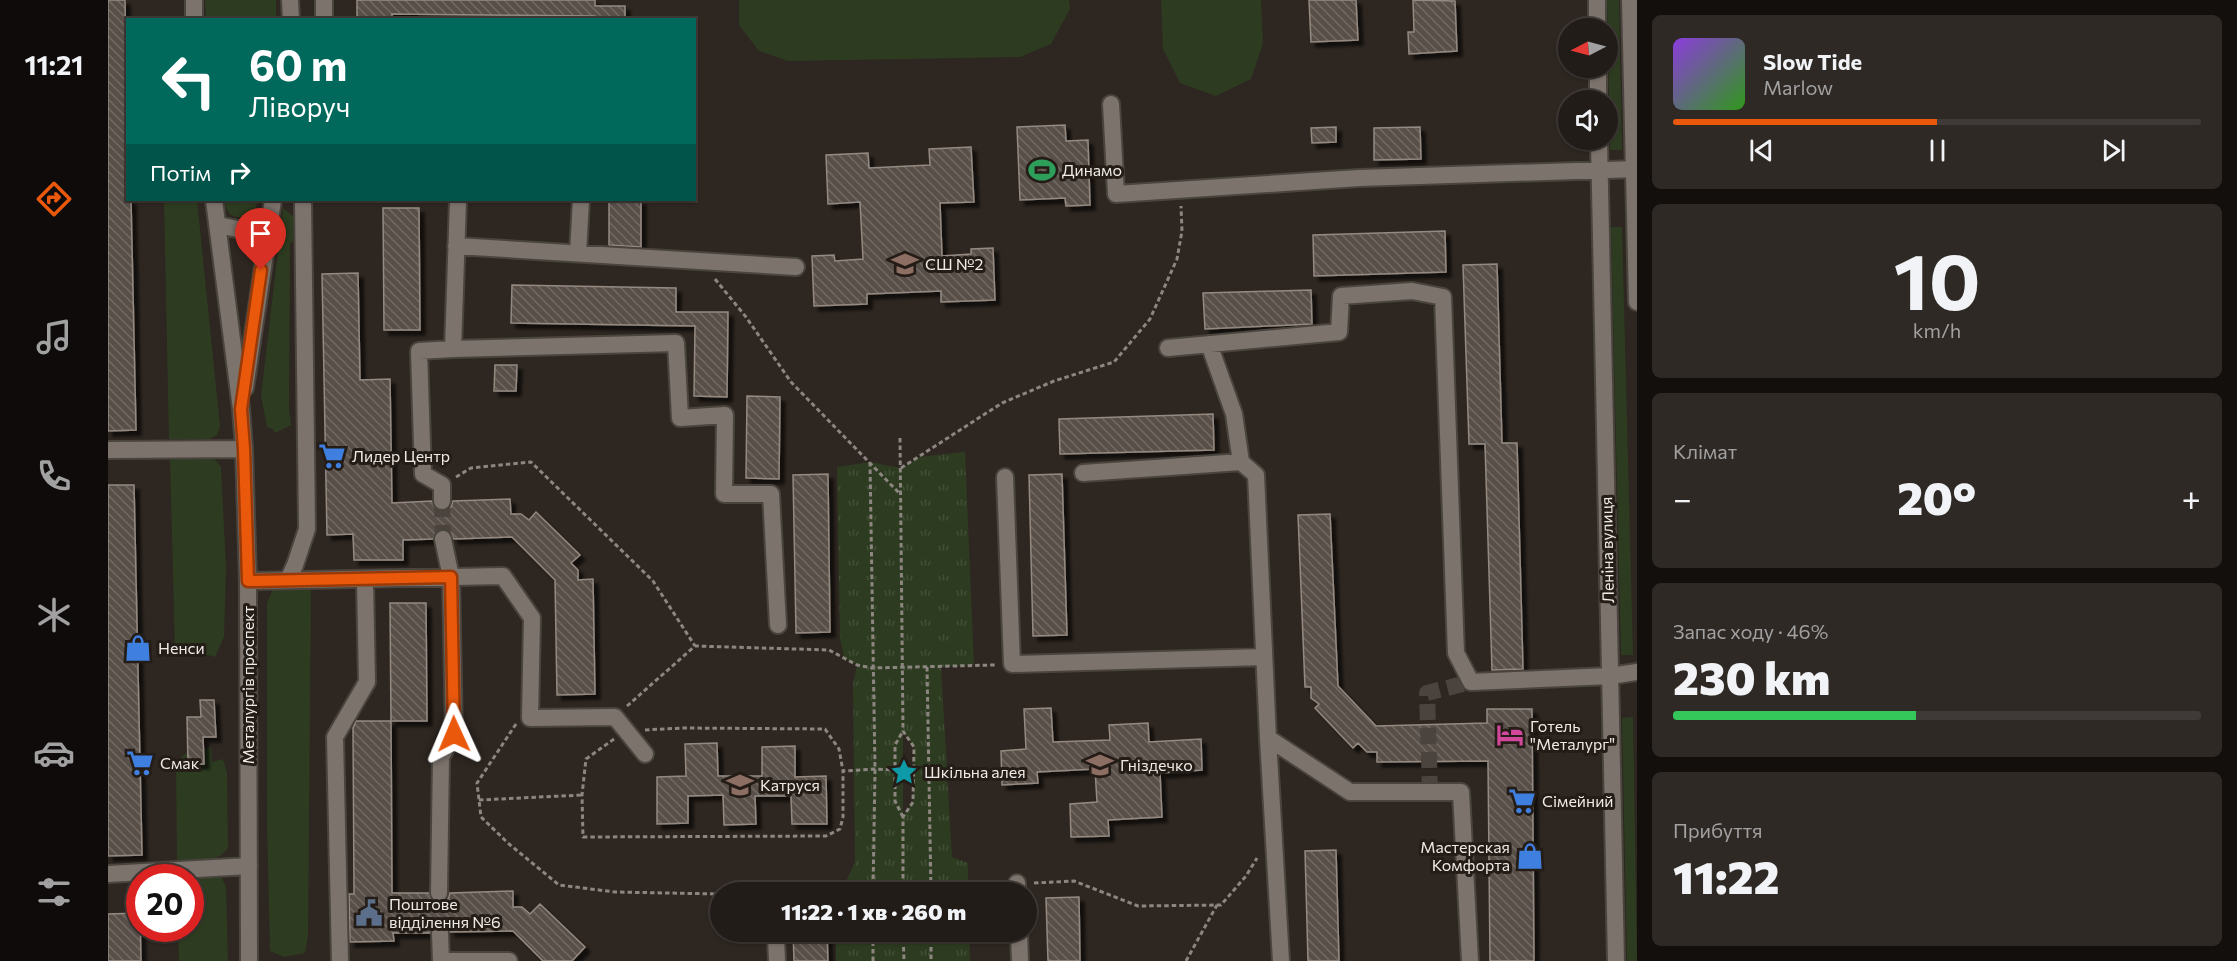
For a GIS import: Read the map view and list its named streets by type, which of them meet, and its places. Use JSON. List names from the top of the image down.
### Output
{
  "streets": {
    "street": ["Леніна вулиця", "Металургів проспект"]
  },
  "places": {
    "sports": ["Динамо"],
    "school or university": ["СШ №2", "Гніздечко", "Катруся"],
    "supermarket": ["Лидер Центр", "Смак", "Сімейний"],
    "shop": ["Ненси", "Мастерская Комфорта"],
    "hotel": ["Готель \"Металург\""],
    "place": ["Шкільна алея"],
    "public building": ["Поштове відділення №6"]
  },
  "north": "left",
  "page": {
    "tabs": "11:21",
    "turn": ["60 m", "Ліворуч"],
    "song": ["Slow Tide", "Marlow"],
    "then": "Потім",
    "tile": [
      ["10", "km/h"],
      "Клімат",
      ["Запас ходу · 46%", "230 km"],
      ["Прибуття", "11:22"]
    ],
    "heat": ["−", "20°", "+"],
    "limit": "20",
    "trip": "11:22 · 1 хв · 260 m"
  }
}
